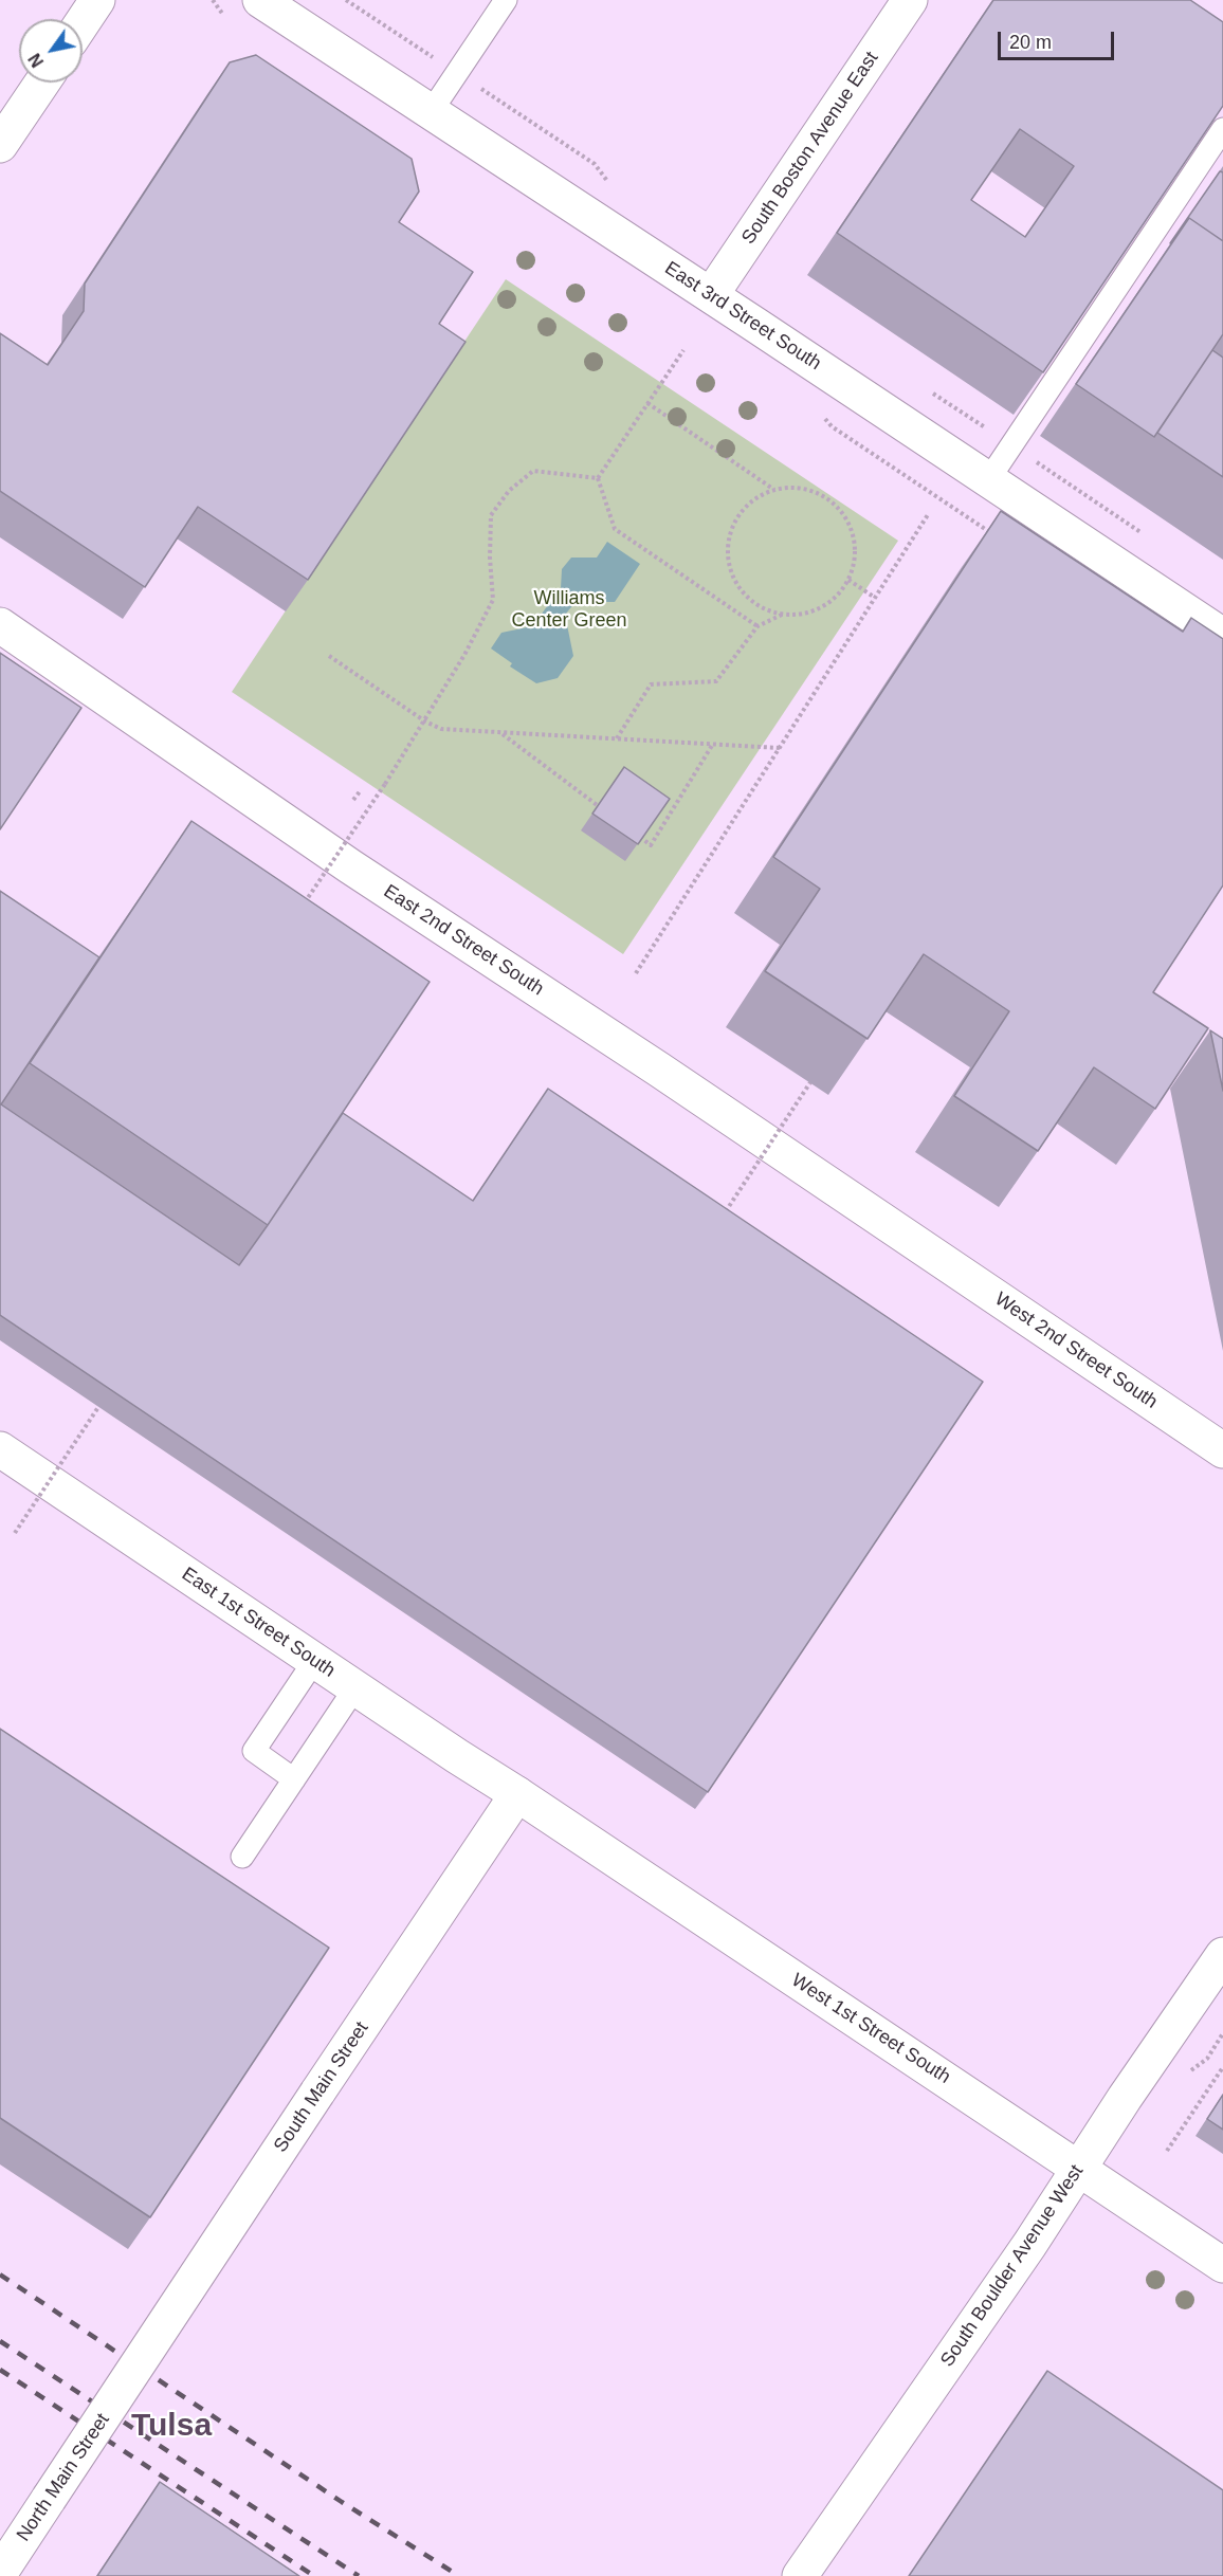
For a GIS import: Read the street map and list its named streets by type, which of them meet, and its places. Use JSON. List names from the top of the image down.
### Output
{
  "streets": {
    "street": [
      "South Boston Avenue East",
      "East 3rd Street South",
      "East 2nd Street South",
      "West 2nd Street South",
      "East 1st Street South",
      "West 1st Street South",
      "South Main Street",
      "South Boulder Avenue West",
      "North Main Street"
    ]
  },
  "crossings": [
    ["South Boston Avenue East", "East 3rd Street South"],
    ["East 2nd Street South", "West 2nd Street South"],
    ["East 1st Street South", "West 1st Street South"],
    ["East 1st Street South", "South Main Street"],
    ["West 1st Street South", "South Main Street"],
    ["West 1st Street South", "South Boulder Avenue West"],
    ["South Main Street", "North Main Street"]
  ],
  "districts": ["Tulsa"],
  "parks": ["Williams Center Green"],
  "scale_bar": "20 m",
  "north": "bottom left"
}
